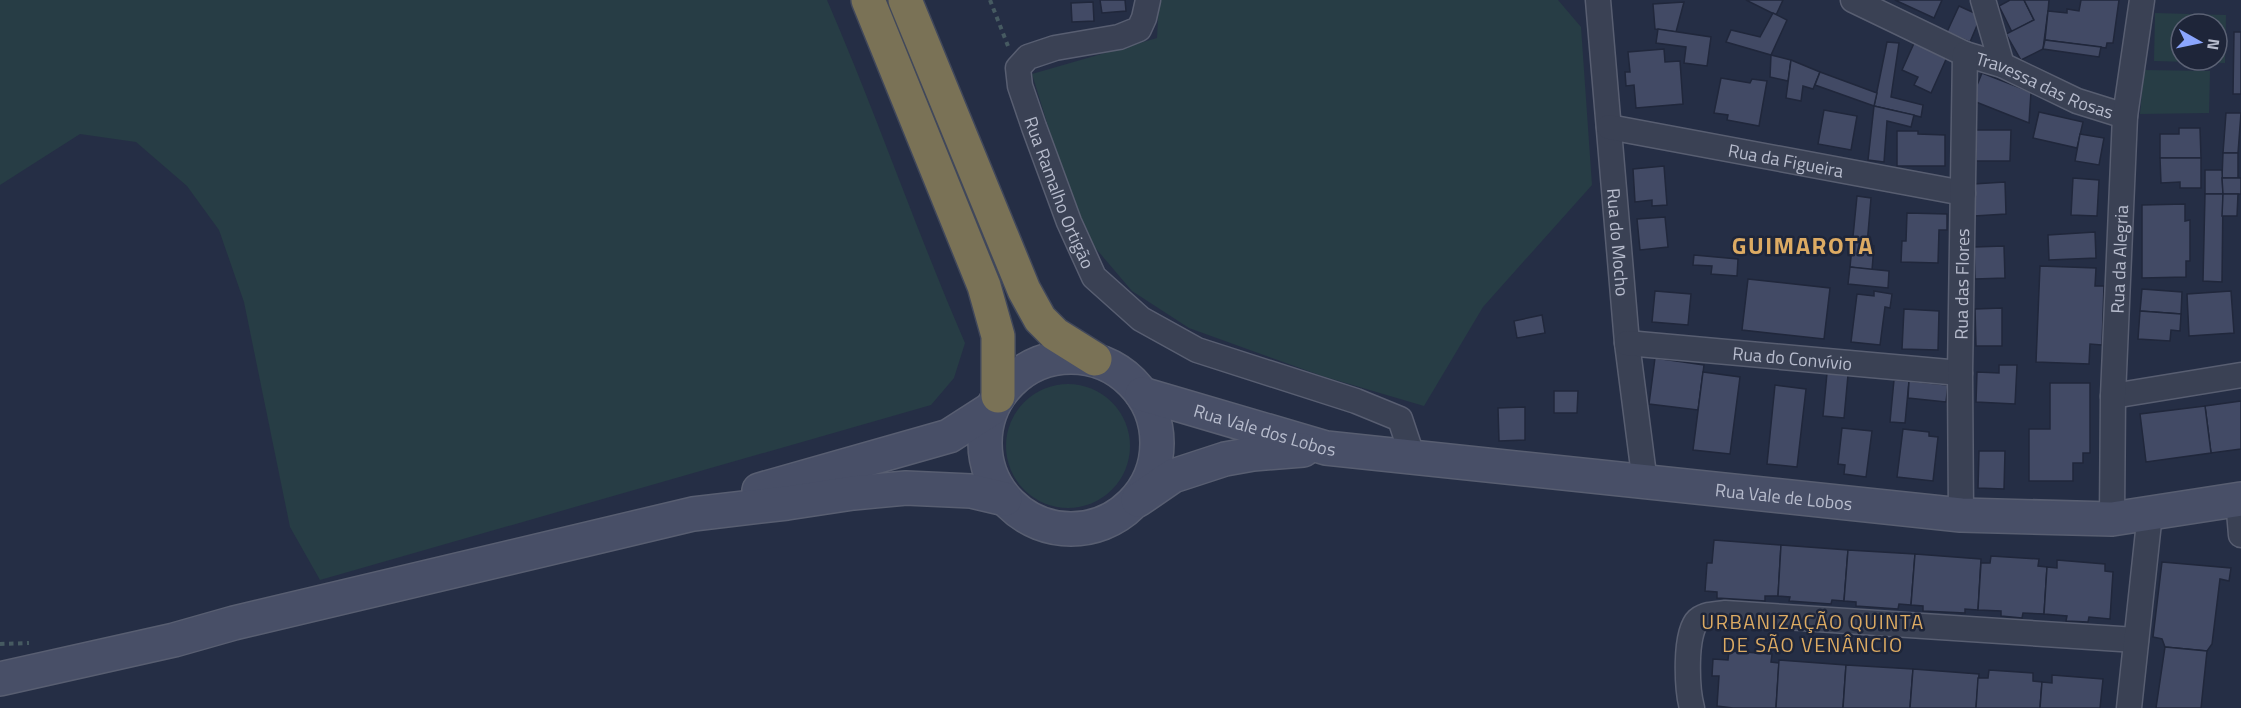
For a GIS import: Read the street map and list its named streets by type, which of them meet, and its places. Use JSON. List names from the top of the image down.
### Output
{
  "streets": {
    "main road": ["Rua Vale dos Lobos", "Rua Vale de Lobos"],
    "street": [
      "Travessa das Rosas",
      "Rua da Figueira",
      "Rua Ramalho Ortigão",
      "Rua do Mocho",
      "Rua da Alegria",
      "Rua das Flores",
      "Rua do Convívio"
    ]
  },
  "crossings": [
    ["Travessa das Rosas", "Rua da Alegria"],
    ["Travessa das Rosas", "Rua das Flores"],
    ["Rua da Figueira", "Rua do Mocho"],
    ["Rua da Figueira", "Rua das Flores"],
    ["Rua Ramalho Ortigão", "Rua Vale de Lobos"],
    ["Rua do Mocho", "Rua do Convívio"],
    ["Rua do Mocho", "Rua Vale de Lobos"],
    ["Rua da Alegria", "Rua Vale de Lobos"],
    ["Rua das Flores", "Rua do Convívio"],
    ["Rua das Flores", "Rua Vale de Lobos"],
    ["Rua Vale dos Lobos", "Rua Vale de Lobos"]
  ],
  "districts": ["GUIMAROTA", "URBANIZAÇÃO QUINTA DE SÃO VENÂNCIO"],
  "north": "right"
}
